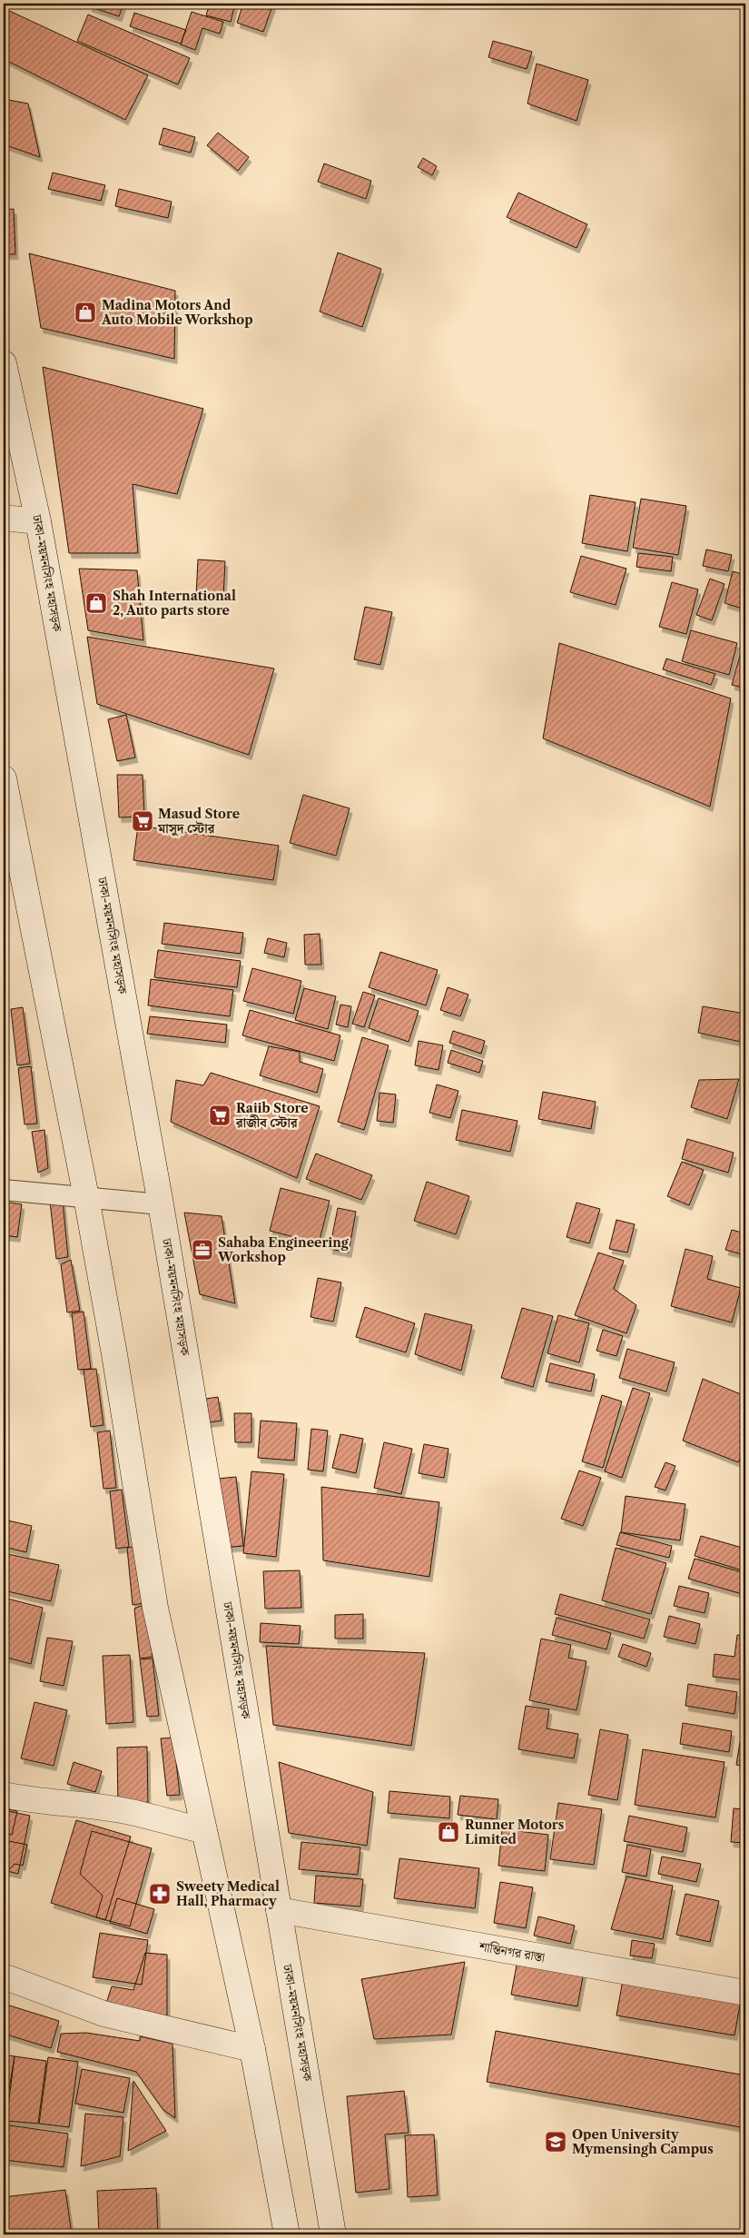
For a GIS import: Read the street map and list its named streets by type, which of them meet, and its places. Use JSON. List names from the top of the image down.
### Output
{
  "streets": {
    "main road": ["ঢাকা-ময়মনসিংহ মহাসড়ক", "শান্তিনগর রাস্তা"]
  },
  "crossings": [
    ["ঢাকা-ময়মনসিংহ মহাসড়ক", "শান্তিনগর রাস্তা"]
  ],
  "places": {
    "shop": ["Madina Motors And Auto Mobile Workshop", "Shah International 2, Auto parts store", "Runner Motors Limited"],
    "supermarket": ["Masud Store মাসুদ স্টোর", "Rajib Store রাজীব স্টোর"],
    "office": ["Sahaba Engineering Workshop"],
    "pharmacy": ["Sweety Medical Hall, Pharmacy"],
    "school or university": ["Open University Mymensingh Campus"]
  }
}
